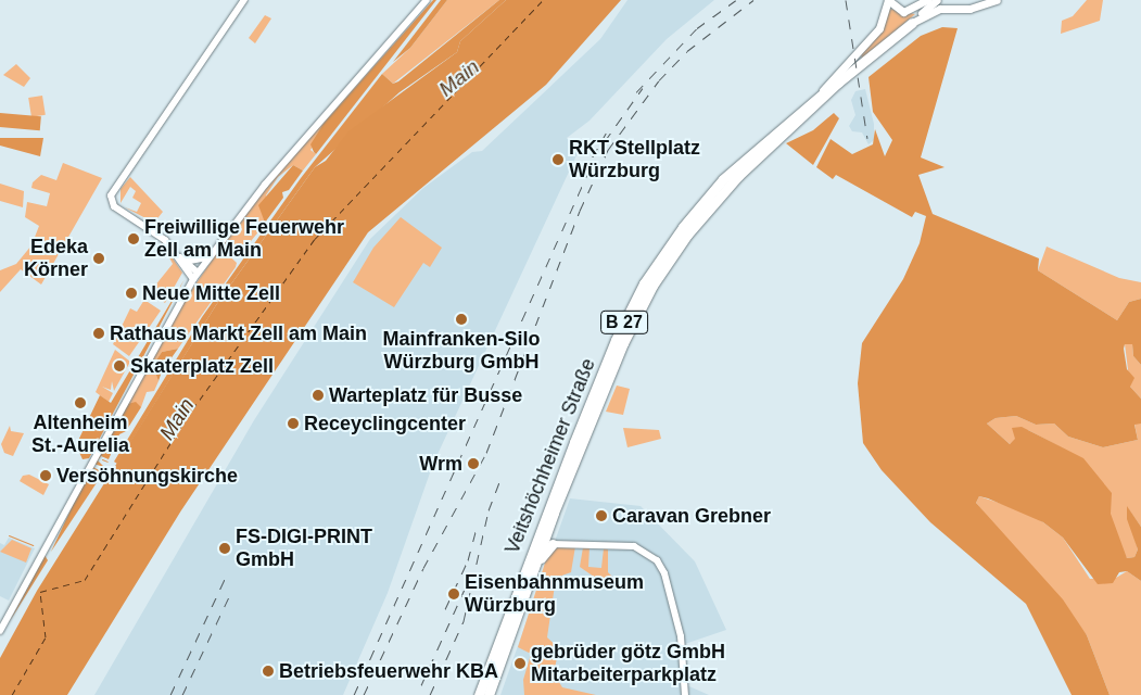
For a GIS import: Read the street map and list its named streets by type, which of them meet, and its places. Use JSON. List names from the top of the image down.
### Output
{
  "streets": {
    "highway": ["B 27", "Veitshöchheimer Straße"]
  },
  "crossings": [
    ["B 27", "Veitshöchheimer Straße"]
  ],
  "water": ["Main"],
  "places": [
    "RKT Stellplatz Würzburg",
    "Freiwillige Feuerwehr Zell am Main",
    "Edeka Körner",
    "Neue Mitte Zell",
    "Mainfranken-Silo Würzburg GmbH",
    "Rathaus Markt Zell am Main",
    "Skaterplatz Zell",
    "Warteplatz für Busse",
    "Altenheim St.-Aurelia",
    "Receyclingcenter",
    "Wrm",
    "Versöhnungskirche",
    "Caravan Grebner",
    "FS-DIGI-PRINT GmbH",
    "Eisenbahnmuseum Würzburg",
    "gebrüder götz GmbH Mitarbeiterparkplatz",
    "Betriebsfeuerwehr KBA"
  ]
}
